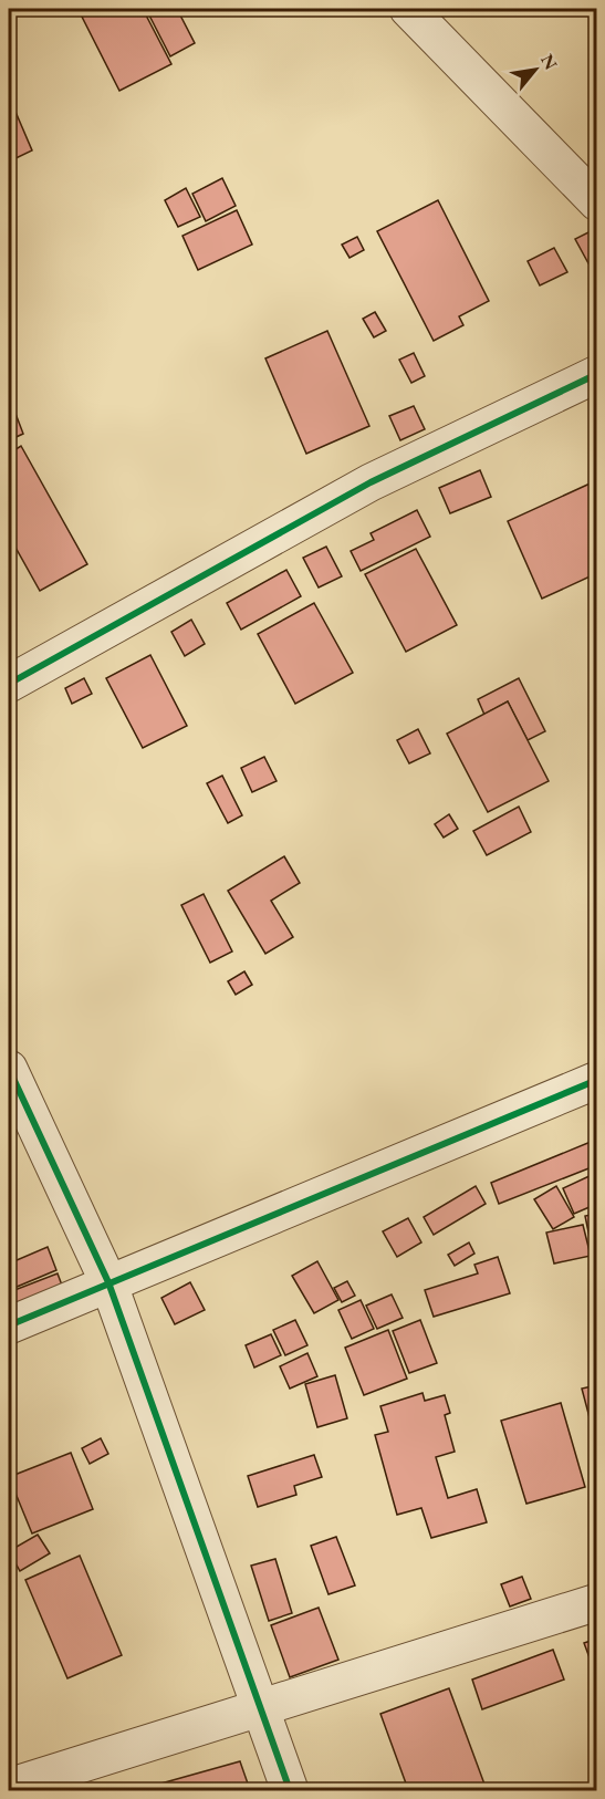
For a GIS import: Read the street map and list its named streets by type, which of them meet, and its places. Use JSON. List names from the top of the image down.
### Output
{
  "north": "top right"
}
